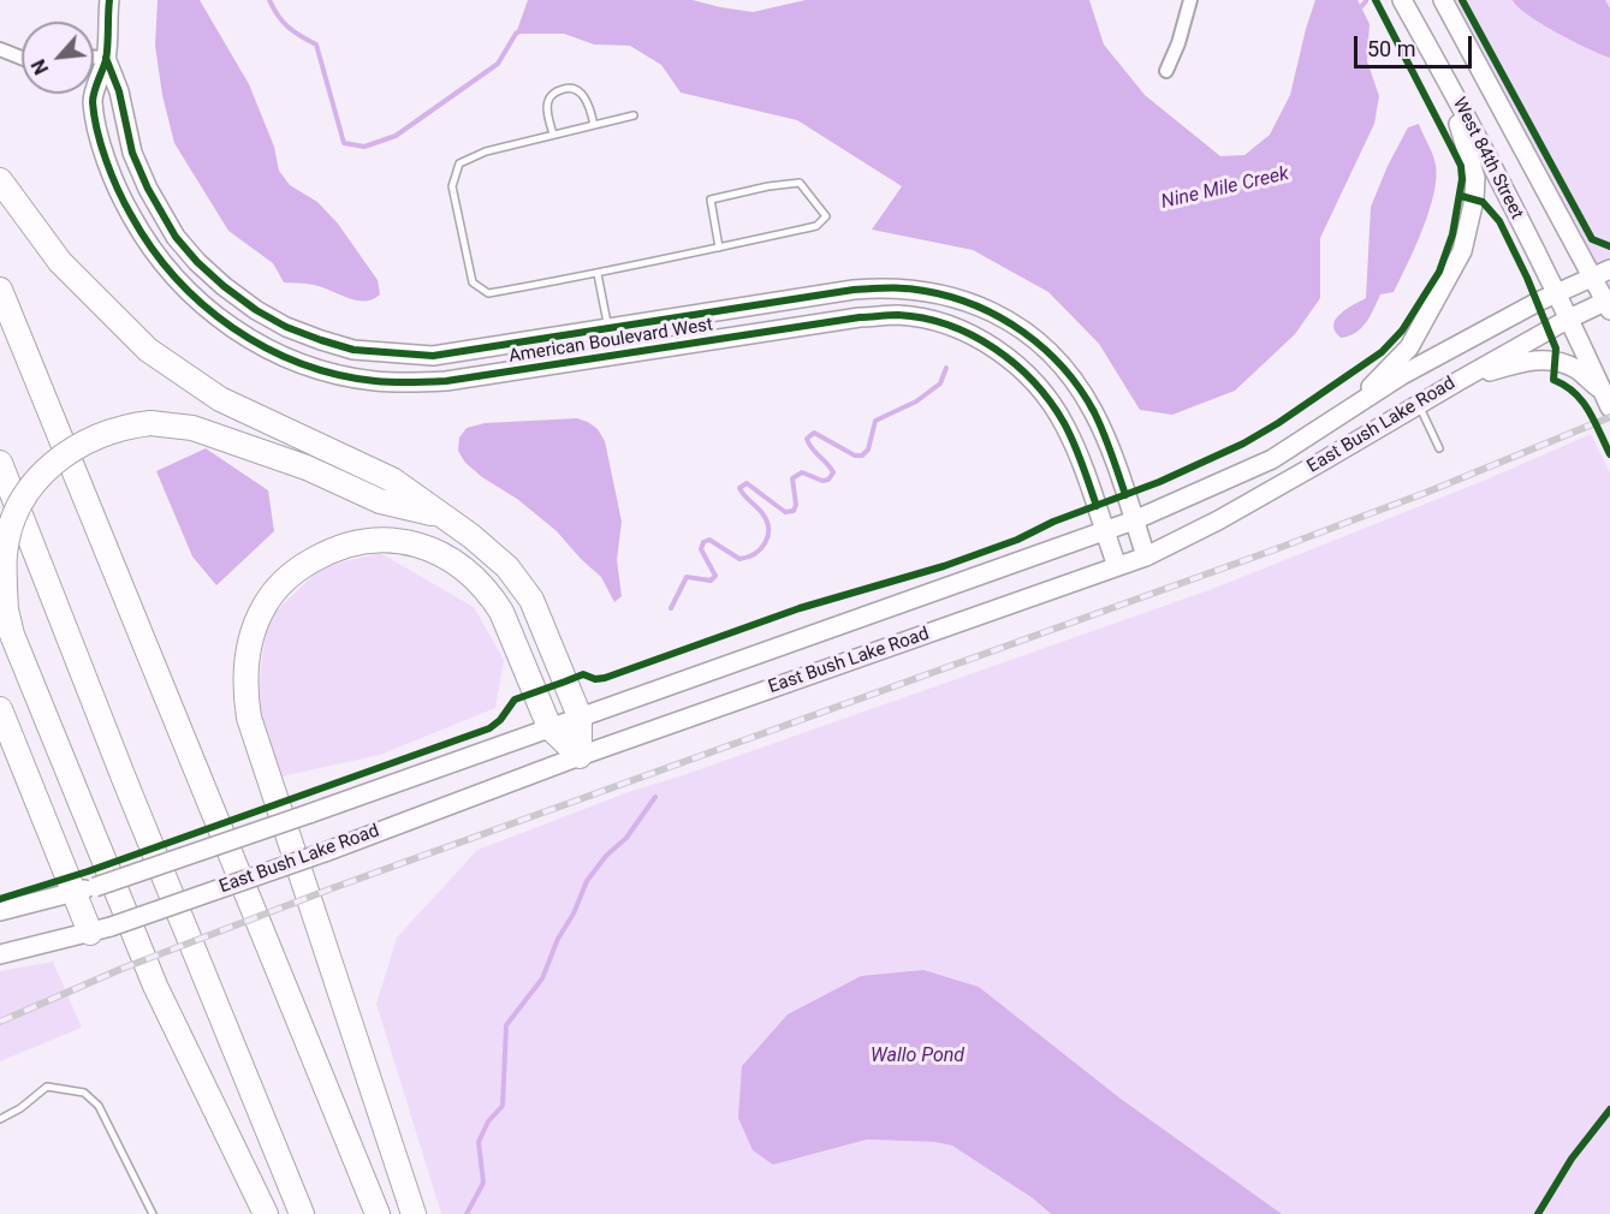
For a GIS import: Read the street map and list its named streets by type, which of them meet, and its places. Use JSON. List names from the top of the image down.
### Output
{
  "streets": {
    "street": ["West 84th Street", "American Boulevard West", "East Bush Lake Road"]
  },
  "crossings": [
    ["West 84th Street", "East Bush Lake Road"],
    ["American Boulevard West", "East Bush Lake Road"]
  ],
  "water": ["Nine Mile Creek", "Wallo Pond"],
  "scale_bar": "50 m",
  "north": "bottom left"
}
